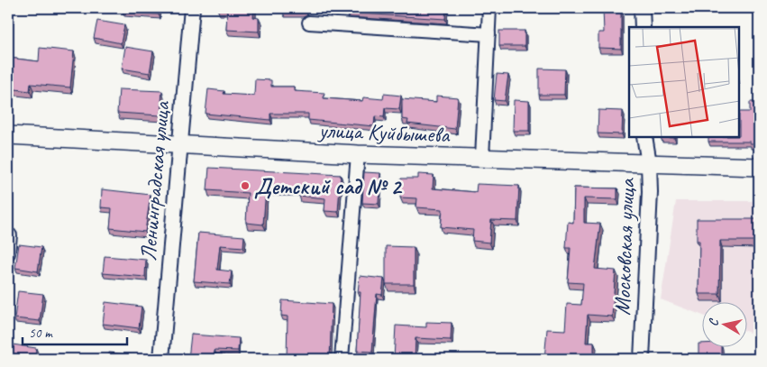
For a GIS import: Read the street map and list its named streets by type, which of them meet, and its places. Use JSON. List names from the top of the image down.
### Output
{
  "streets": {
    "main road": ["улица Куйбышева"],
    "street": ["Ленинградская улица", "Московская улица"]
  },
  "crossings": [
    ["улица Куйбышева", "Ленинградская улица"],
    ["улица Куйбышева", "Московская улица"]
  ],
  "places": ["Детский сад № 2"],
  "scale_bar": "50 m",
  "north": "left"
}
